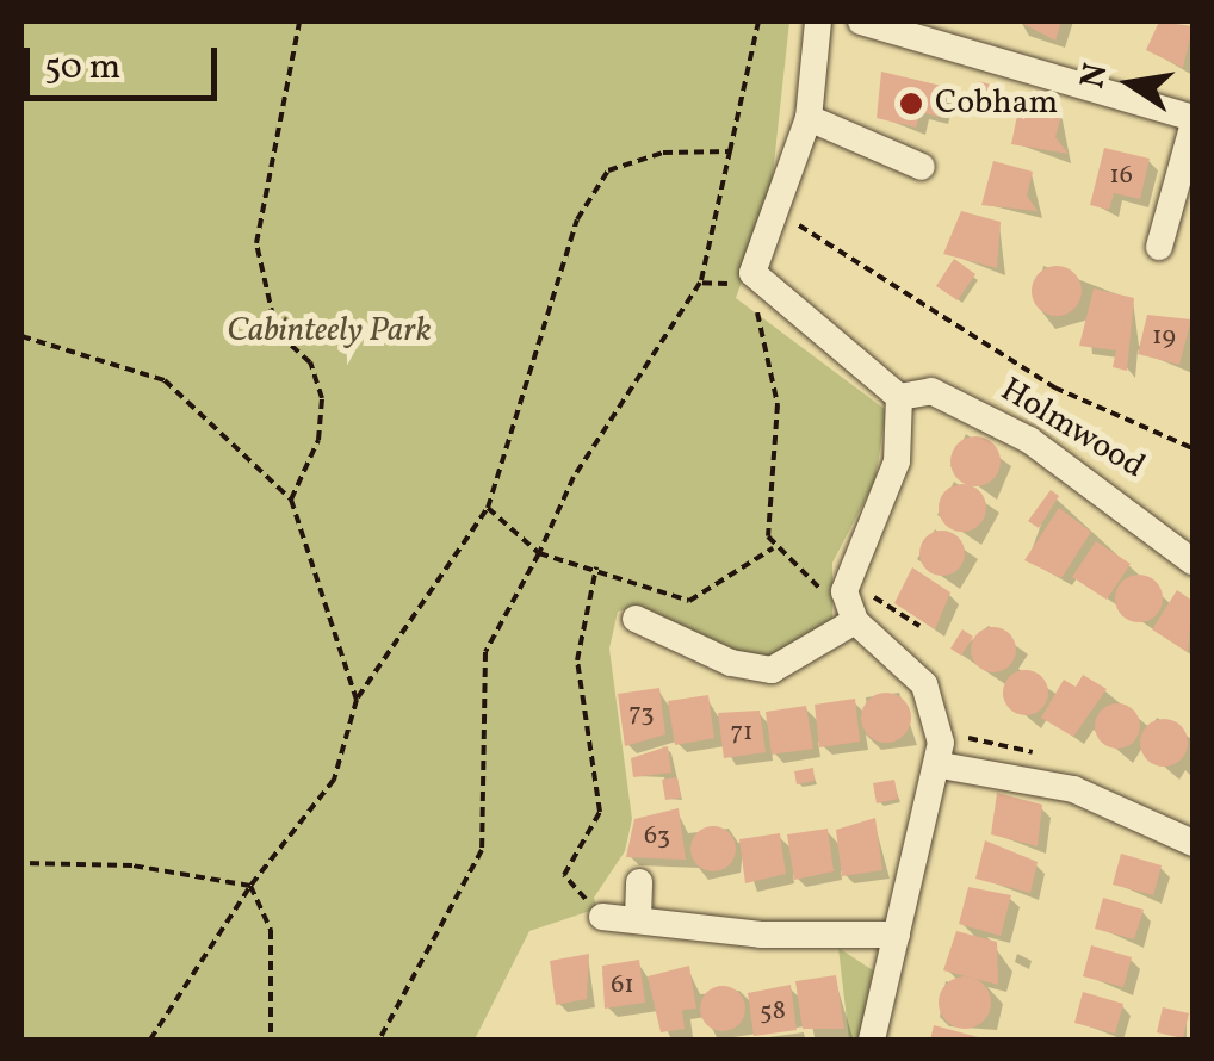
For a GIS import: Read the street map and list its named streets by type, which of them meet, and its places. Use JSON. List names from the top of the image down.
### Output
{
  "streets": {
    "street": ["Holmwood"]
  },
  "parks": ["Cabinteely Park"],
  "places": ["Cobham"],
  "house_numbers": [
    "16",
    "19",
    "73",
    "71",
    "63",
    "61",
    "58"
  ],
  "scale_bar": "50 m",
  "north": "left"
}
